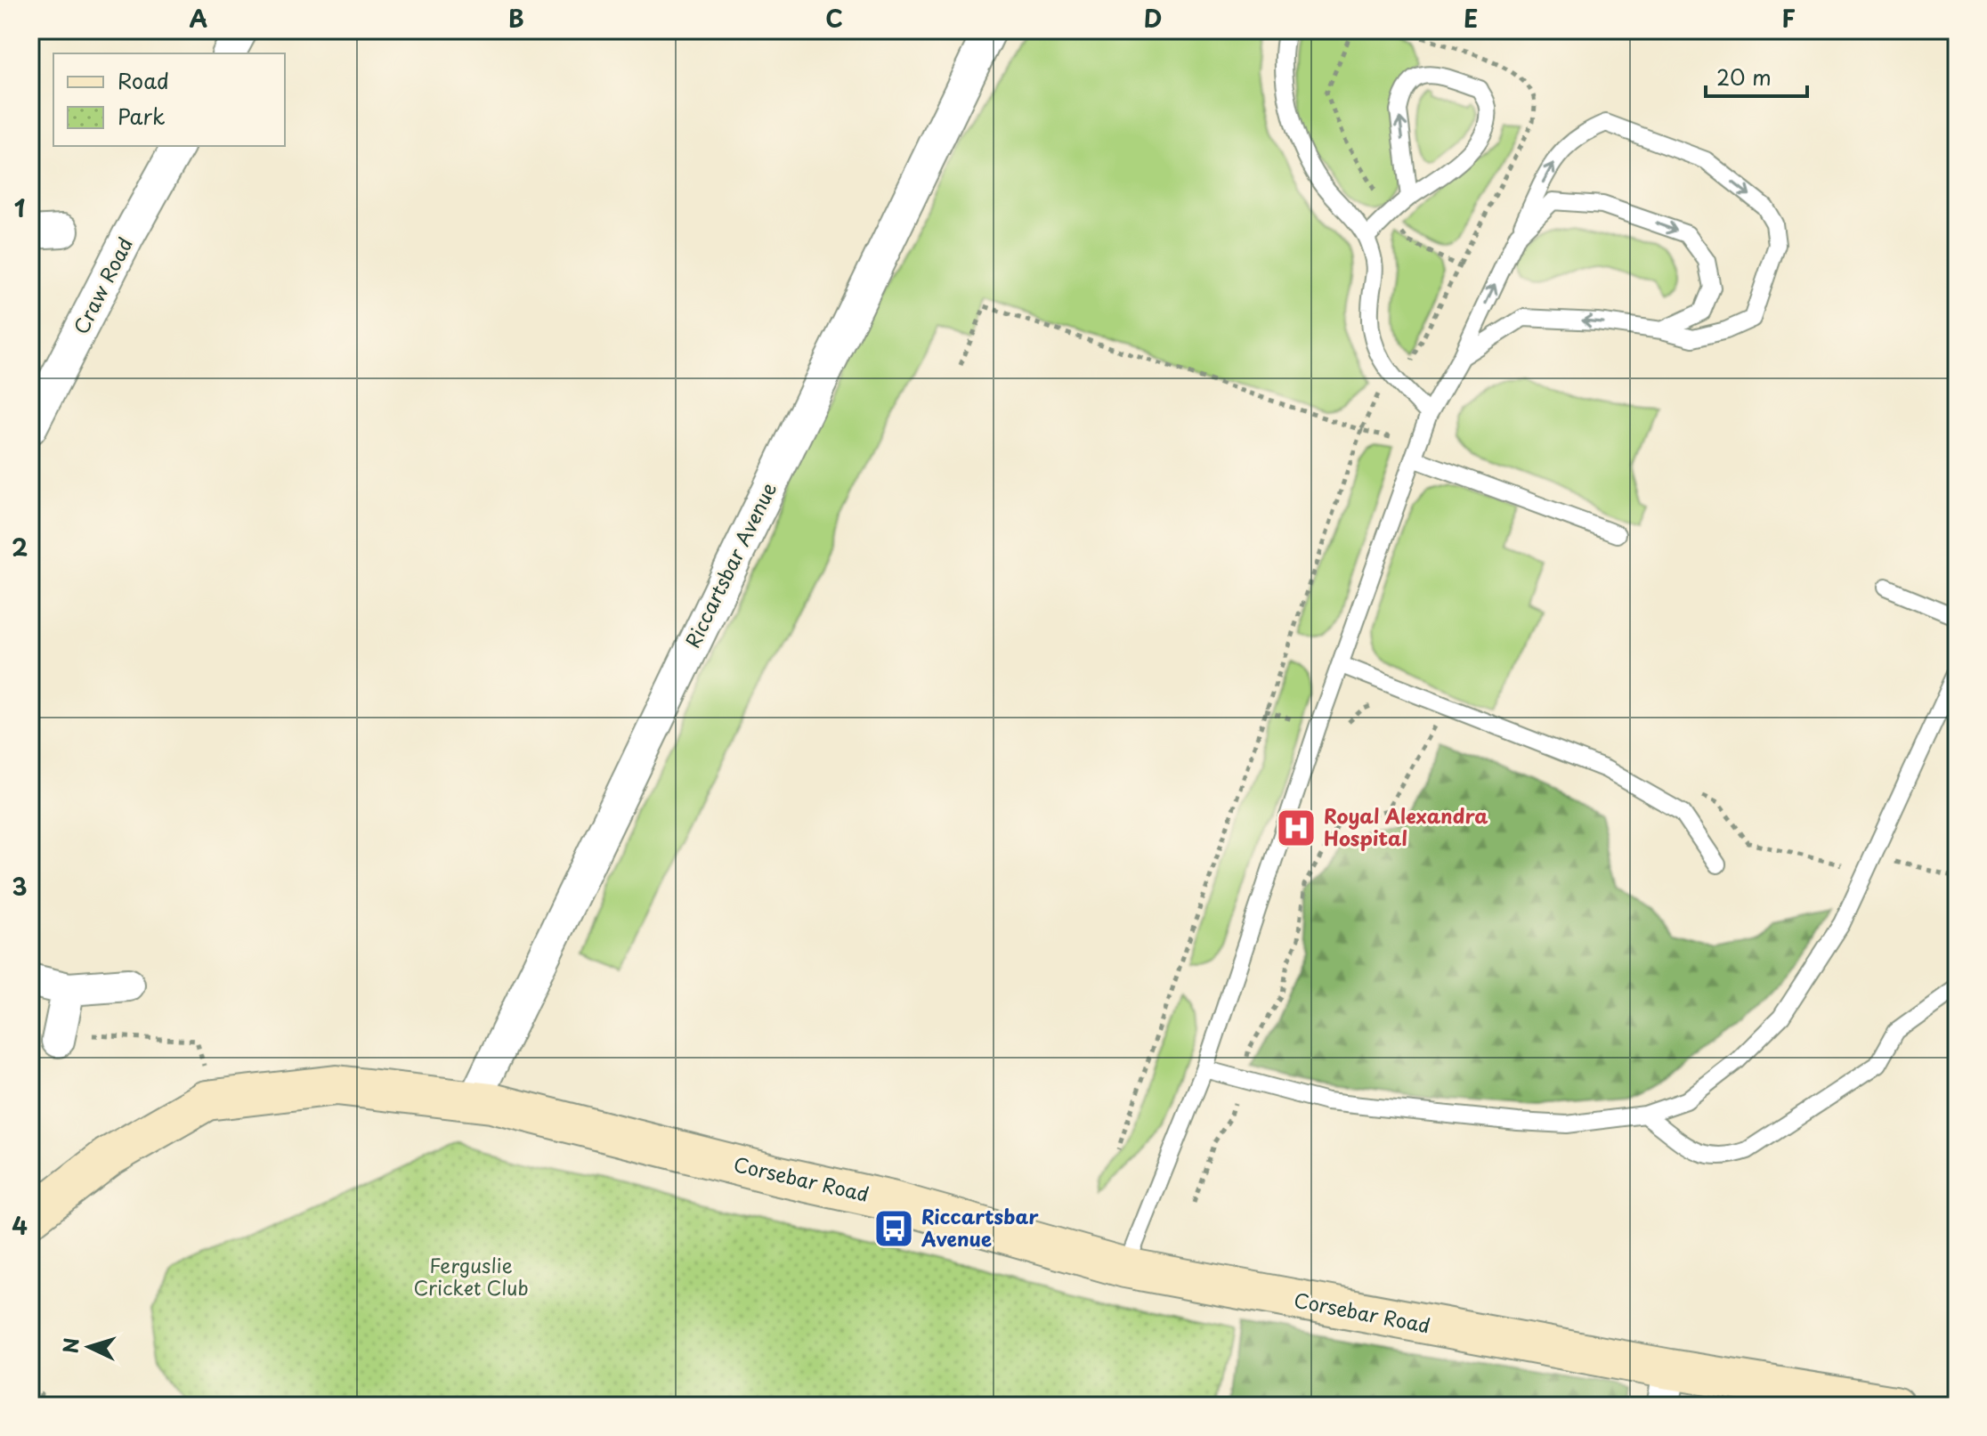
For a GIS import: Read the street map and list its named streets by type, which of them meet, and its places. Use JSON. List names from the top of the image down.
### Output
{
  "streets": {
    "main road": ["Corsebar Road"],
    "street": ["Craw Road", "Riccartsbar Avenue"]
  },
  "crossings": [
    ["Riccartsbar Avenue", "Corsebar Road"]
  ],
  "parks": ["Ferguslie Cricket Club"],
  "places": {
    "hospital": ["Royal Alexandra Hospital"],
    "bus stop": ["Riccartsbar Avenue"]
  },
  "legend": ["Road", "Park"],
  "scale_bar": "20 m",
  "north": "left",
  "grid": {
    "columns": [
      "A",
      "B",
      "C",
      "D",
      "E",
      "F"
    ],
    "rows": [
      "1",
      "2",
      "3",
      "4"
    ]
  }
}
